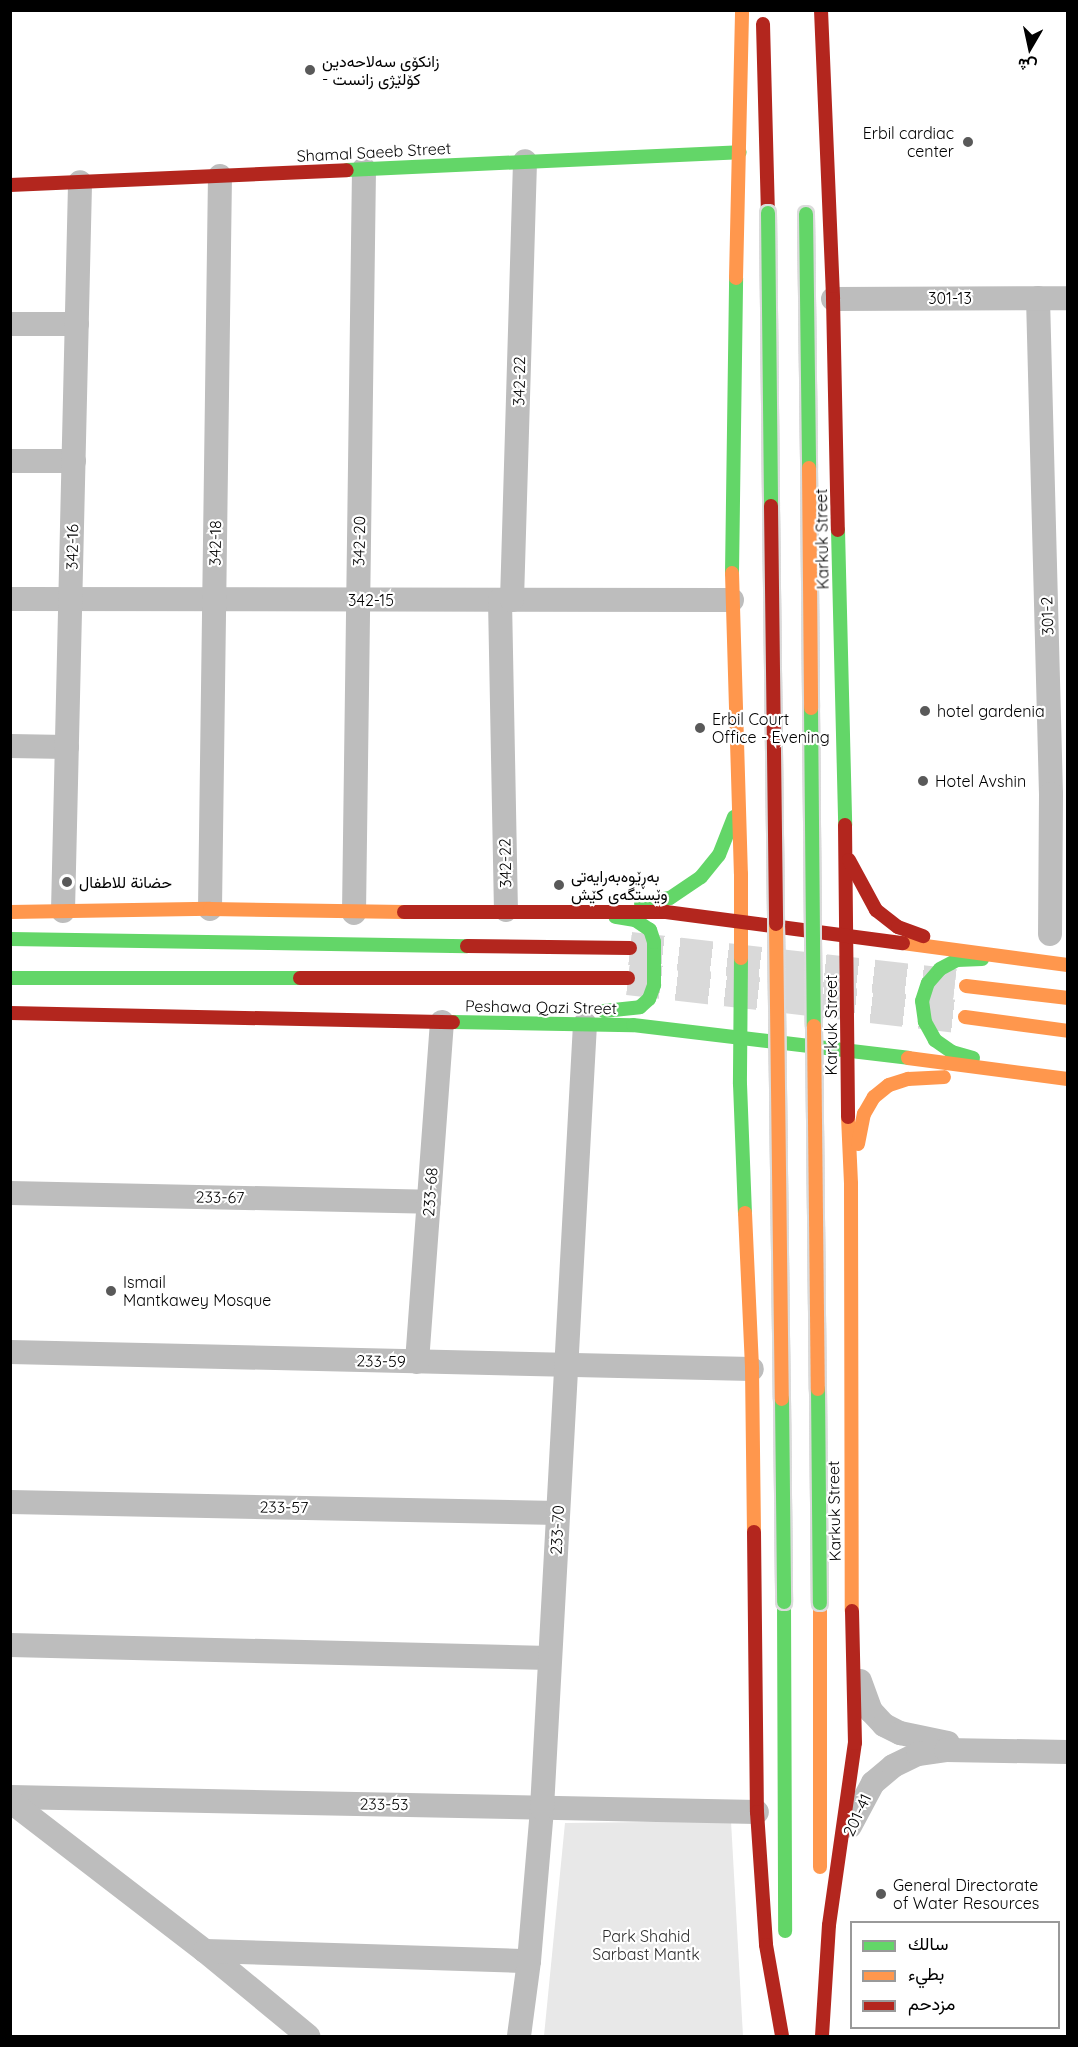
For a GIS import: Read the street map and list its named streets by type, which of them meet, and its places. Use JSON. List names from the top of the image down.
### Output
{
  "streets": {
    "main road": ["Shamal Saeeb Street", "Karkuk Street", "Peshawa Qazi Street"],
    "street": [
      "301-13",
      "342-22",
      "342-20",
      "342-18",
      "342-16",
      "342-15",
      "301-2",
      "233-68",
      "233-67",
      "233-59",
      "233-57",
      "233-70",
      "233-53",
      "201-41"
    ]
  },
  "crossings": [
    ["Shamal Saeeb Street", "342-22"],
    ["Shamal Saeeb Street", "342-20"],
    ["Shamal Saeeb Street", "342-18"],
    ["Shamal Saeeb Street", "342-16"],
    ["301-13", "Karkuk Street"],
    ["301-13", "301-2"],
    ["342-22", "342-15"],
    ["Karkuk Street", "Peshawa Qazi Street"],
    ["Karkuk Street", "201-41"],
    ["342-20", "342-15"],
    ["342-18", "342-15"],
    ["342-16", "342-15"],
    ["Peshawa Qazi Street", "233-68"],
    ["Peshawa Qazi Street", "233-70"],
    ["233-68", "233-67"],
    ["233-68", "233-59"],
    ["233-59", "233-70"],
    ["233-57", "233-70"],
    ["233-70", "233-53"]
  ],
  "parks": ["Park Shahid Sarbast Mantk"],
  "places": [
    "زانکۆی سەلاحەدین - کۆلێژی زانست",
    "Erbil cardiac center",
    "hotel gardenia",
    "Erbil Court Office - Evening",
    "Hotel Avshin",
    "حضانة للاطفال",
    "بەڕێوەبەرایەتی وێستگەی کێش",
    "Ismail Mantkawey Mosque",
    "General Directorate of Water Resources"
  ],
  "legend": ["سالك", "بطيء", "مزدحم"],
  "north": "bottom"
}
